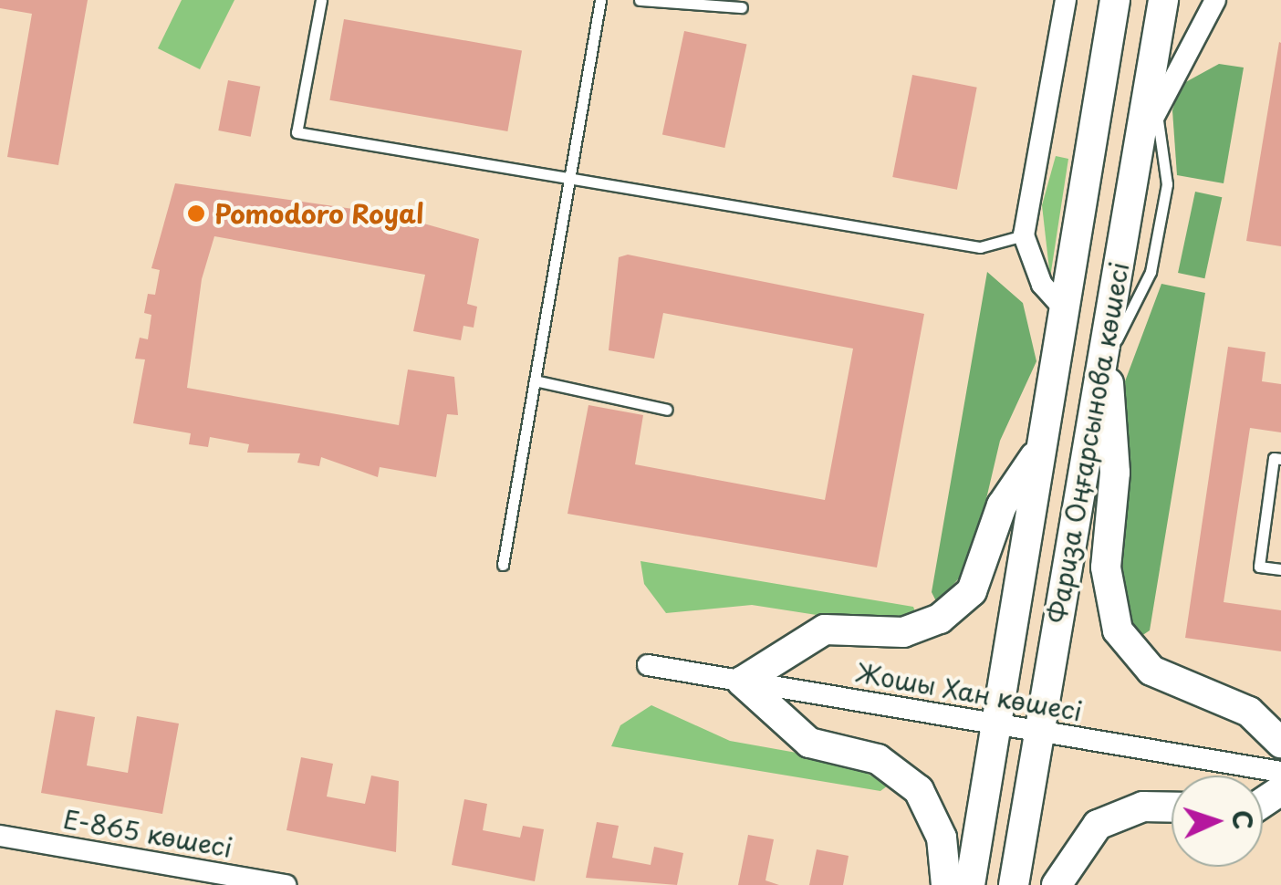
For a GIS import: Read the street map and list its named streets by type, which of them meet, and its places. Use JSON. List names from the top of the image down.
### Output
{
  "streets": {
    "street": ["Фариза Оңғарсынова көшесі", "Жошы Хан көшесі", "Е-865 көшесі"]
  },
  "crossings": [
    ["Фариза Оңғарсынова көшесі", "Жошы Хан көшесі"]
  ],
  "places": ["Pomodoro Royal"],
  "north": "right"
}
